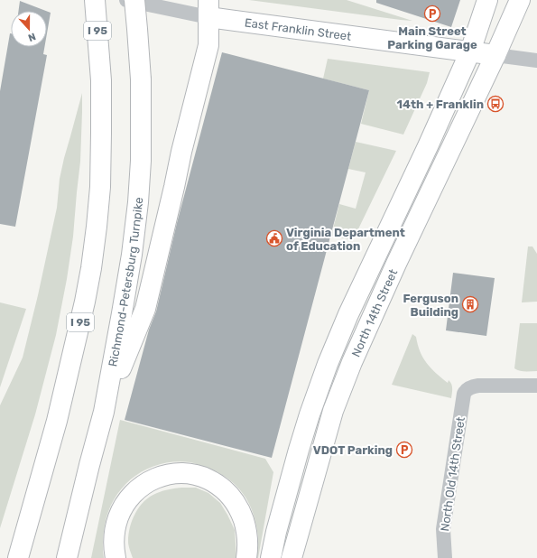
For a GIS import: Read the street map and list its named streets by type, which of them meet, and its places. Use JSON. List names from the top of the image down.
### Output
{
  "streets": {
    "main road": [
      "East Franklin Street",
      "I 95",
      "Richmond-Petersburg Turnpike",
      "North 14th Street"
    ],
    "street": ["North Old 14th Street"]
  },
  "crossings": [
    ["East Franklin Street", "North 14th Street"]
  ],
  "places": {
    "parking": ["Main Street Parking Garage", "VDOT Parking"],
    "bus stop": ["14th + Franklin"],
    "public building": ["Virginia Department of Education"],
    "building": ["Ferguson Building"]
  },
  "north": "bottom"
}
